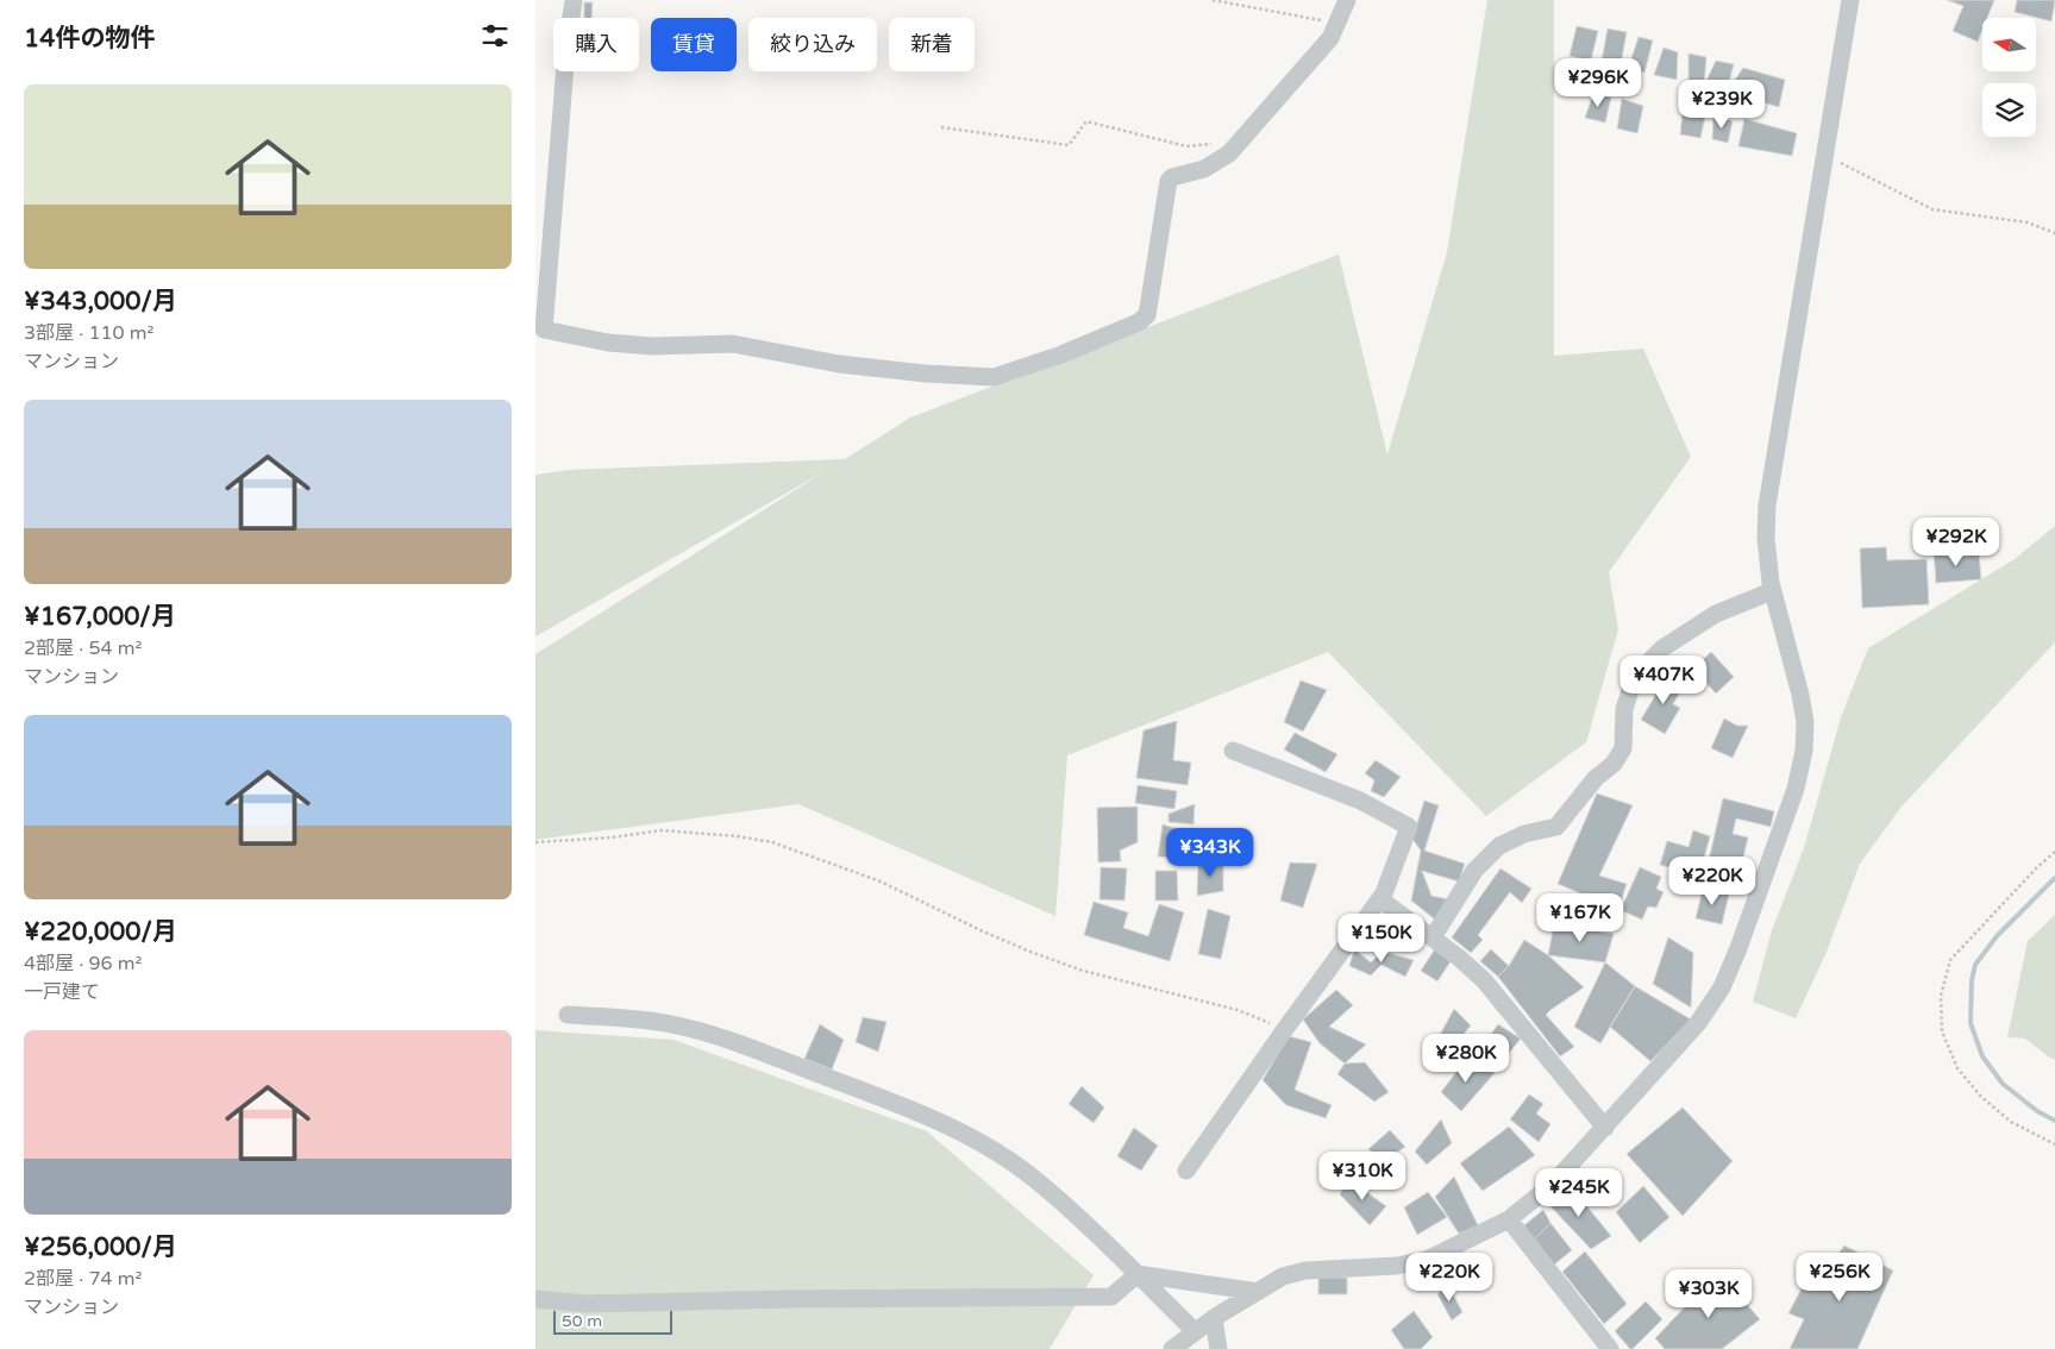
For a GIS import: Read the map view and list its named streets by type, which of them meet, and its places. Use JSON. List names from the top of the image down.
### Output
{
  "scale_bar": "50 m",
  "north": "left",
  "page": {
    "heading": "14件の物件",
    "chip": [
      "購入",
      "賃貸",
      "絞り込み",
      "新着"
    ],
    "price": [
      "¥296K",
      "¥239K",
      "¥292K",
      "¥407K",
      "¥343K",
      "¥220K",
      "¥167K",
      "¥150K",
      "¥280K",
      "¥310K",
      "¥245K",
      "¥220K",
      "¥256K",
      "¥303K"
    ],
    "list": [
      {
        "name": "¥343,000/月",
        "note": "3部屋 · 110 m² · マンション"
      },
      {
        "name": "¥167,000/月",
        "note": "2部屋 · 54 m² · マンション"
      },
      {
        "name": "¥220,000/月",
        "note": "4部屋 · 96 m² · 一戸建て"
      },
      {
        "name": "¥256,000/月",
        "note": "2部屋 · 74 m² · マンション"
      }
    ],
    "scale": "50 m"
  }
}
